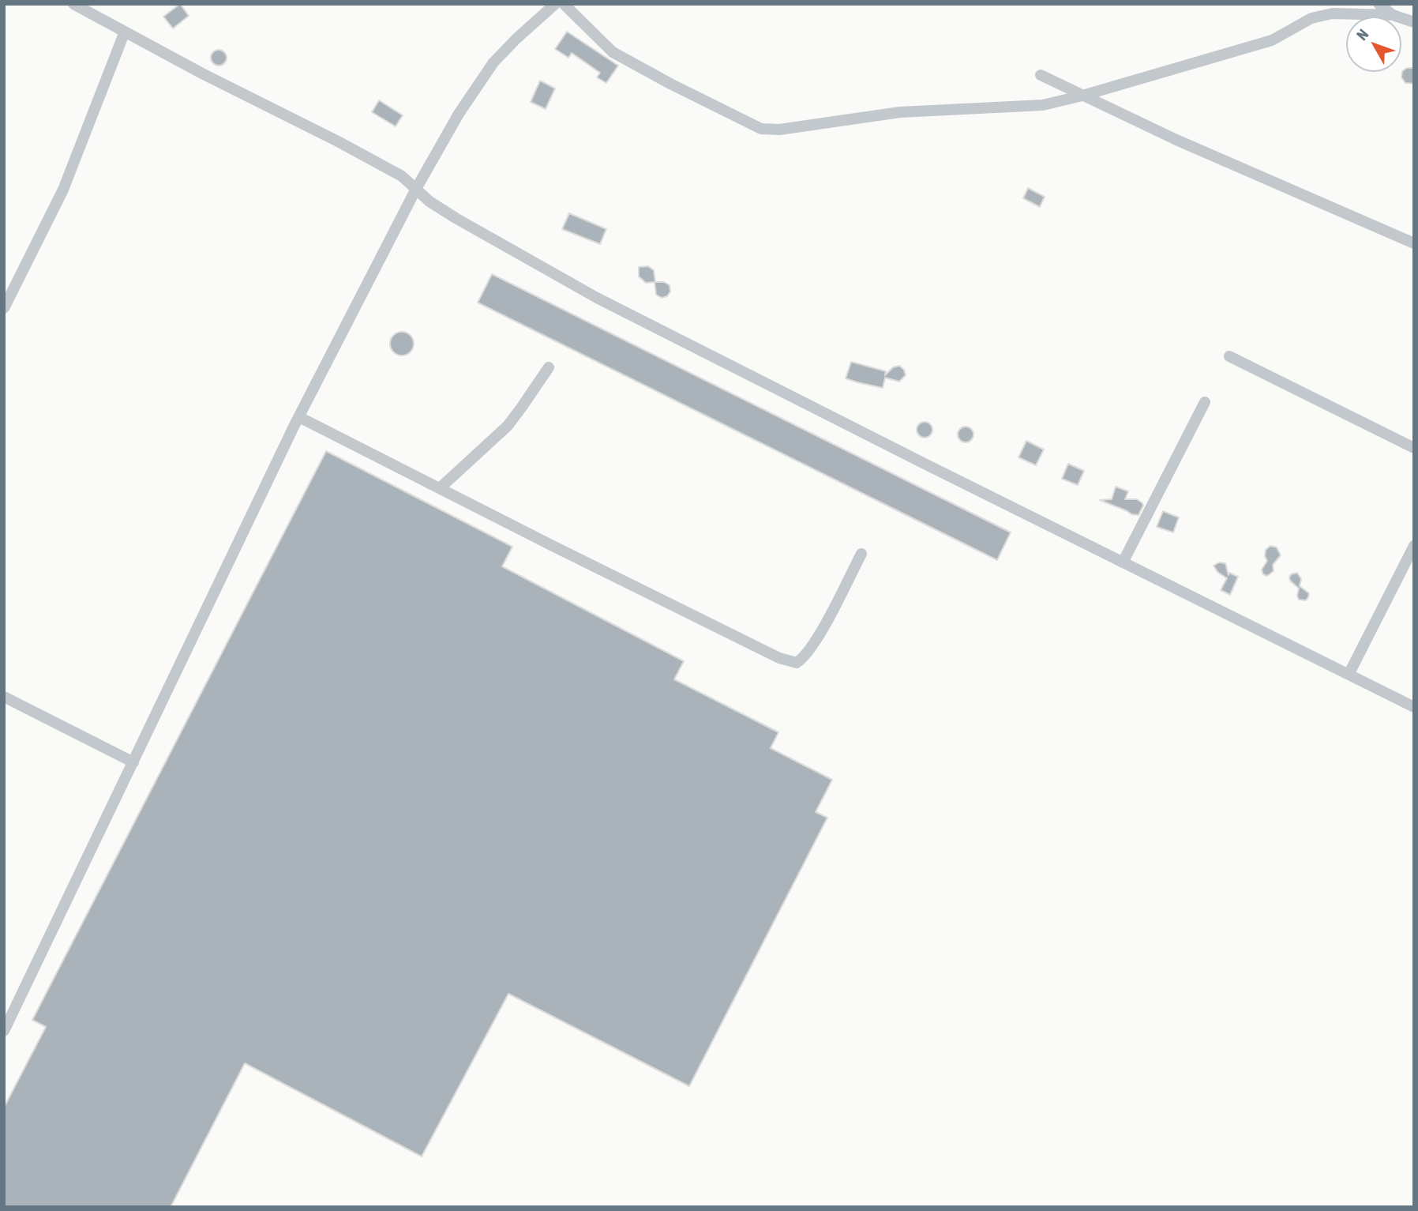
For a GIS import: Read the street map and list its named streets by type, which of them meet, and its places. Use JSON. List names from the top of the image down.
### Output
{
  "north": "top left"
}
